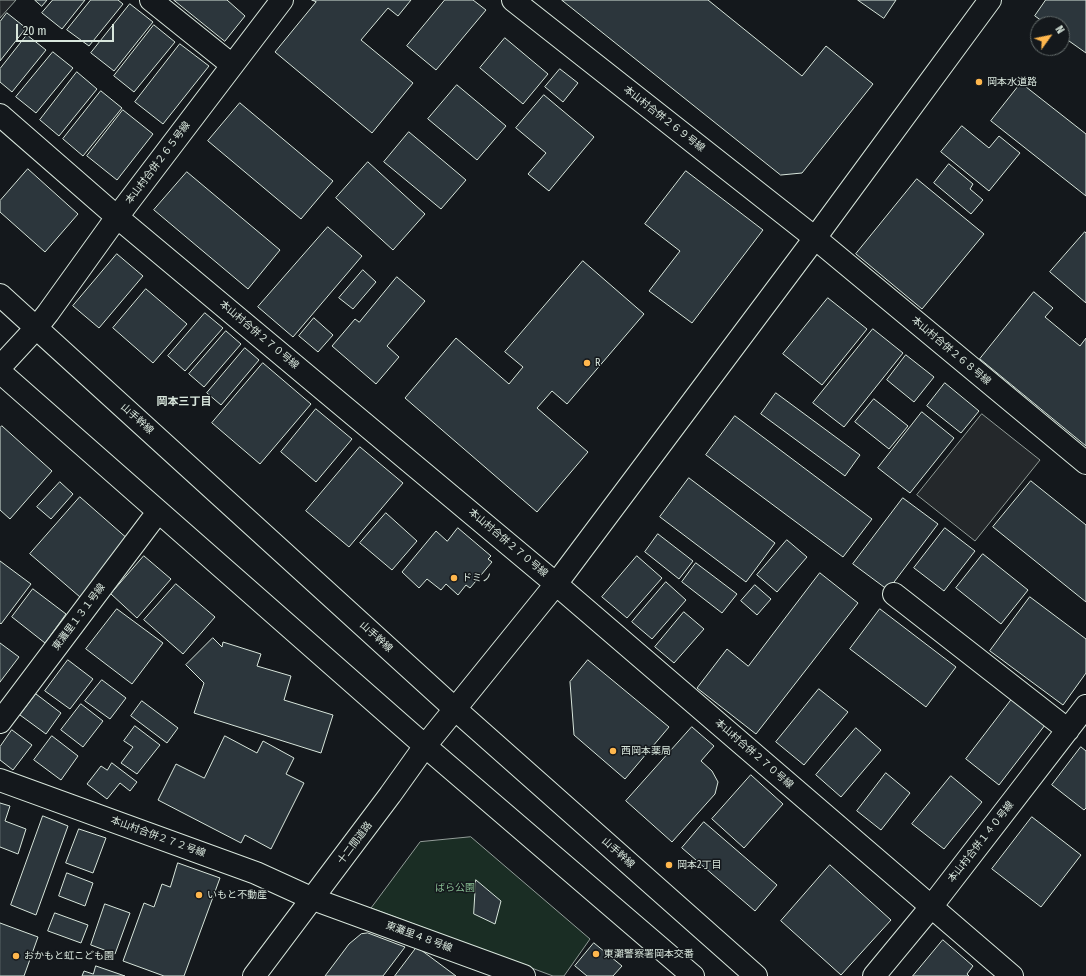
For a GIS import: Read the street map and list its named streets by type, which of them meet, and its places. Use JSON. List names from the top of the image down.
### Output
{
  "streets": {
    "street": [
      "本山村合併２６９号線",
      "本山村合併２６５号線",
      "本山村合併２７０号線",
      "本山村合併２６８号線",
      "山手幹線",
      "東灘里１３１号線",
      "本山村合併２７２号線",
      "本山村合併１４０号線",
      "十二間道路",
      "東灘里４８号線"
    ]
  },
  "crossings": [
    ["本山村合併２６９号線", "本山村合併２６８号線"],
    ["本山村合併２６９号線", "十二間道路"],
    ["本山村合併２６５号線", "本山村合併２７０号線"],
    ["本山村合併２６５号線", "山手幹線"],
    ["本山村合併２７０号線", "本山村合併１４０号線"],
    ["本山村合併２７０号線", "十二間道路"],
    ["本山村合併２６８号線", "十二間道路"],
    ["山手幹線", "十二間道路"],
    ["本山村合併２７２号線", "十二間道路"],
    ["本山村合併２７２号線", "東灘里４８号線"],
    ["十二間道路", "東灘里４８号線"]
  ],
  "districts": ["岡本三丁目"],
  "parks": ["ばら公園"],
  "places": [
    "岡本水道路",
    "R",
    "ドミノ",
    "西岡本薬局",
    "岡本2丁目",
    "いもと不動産",
    "東灘警察署岡本交番",
    "おかもと虹こども園"
  ],
  "scale_bar": "20 m",
  "north": "top right"
}
